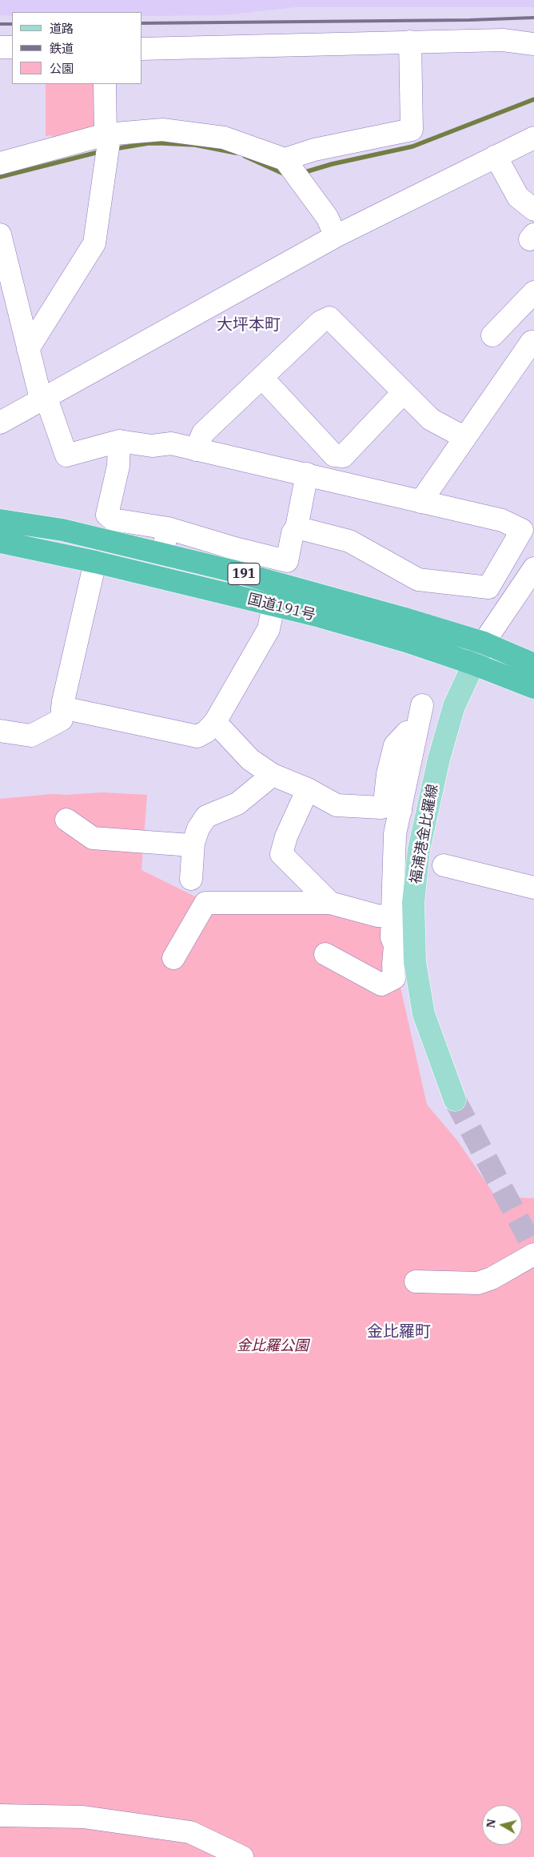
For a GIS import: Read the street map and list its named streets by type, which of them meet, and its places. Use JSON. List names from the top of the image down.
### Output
{
  "streets": {
    "highway": ["191", "国道191号"],
    "main road": ["福浦港金比羅線"]
  },
  "crossings": [
    ["国道191号", "福浦港金比羅線"]
  ],
  "districts": ["大坪本町", "金比羅町"],
  "parks": ["金比羅公園"],
  "legend": ["道路", "鉄道", "公園"],
  "north": "left"
}
